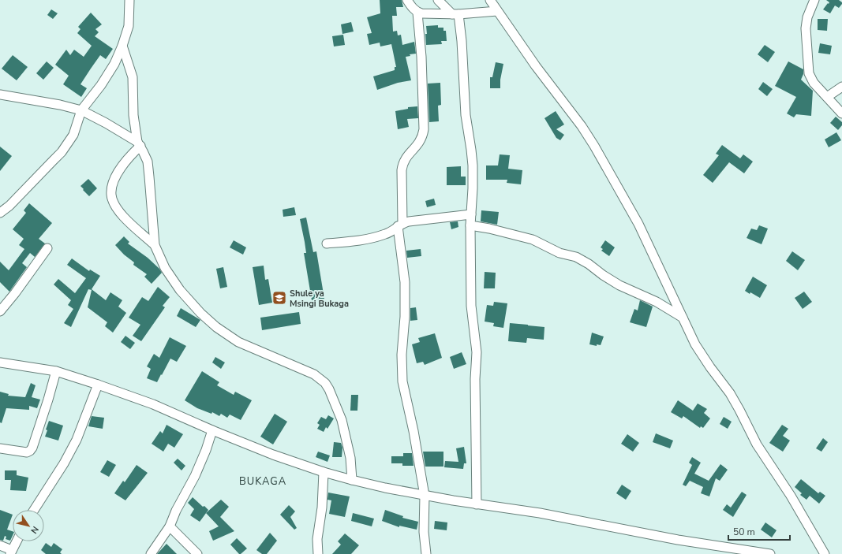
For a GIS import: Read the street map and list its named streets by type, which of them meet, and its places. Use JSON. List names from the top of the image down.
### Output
{
  "districts": ["BUKAGA"],
  "places": {
    "school or university": ["Shule ya Msingi Bukaga"]
  },
  "scale_bar": "50 m",
  "north": "bottom right"
}
